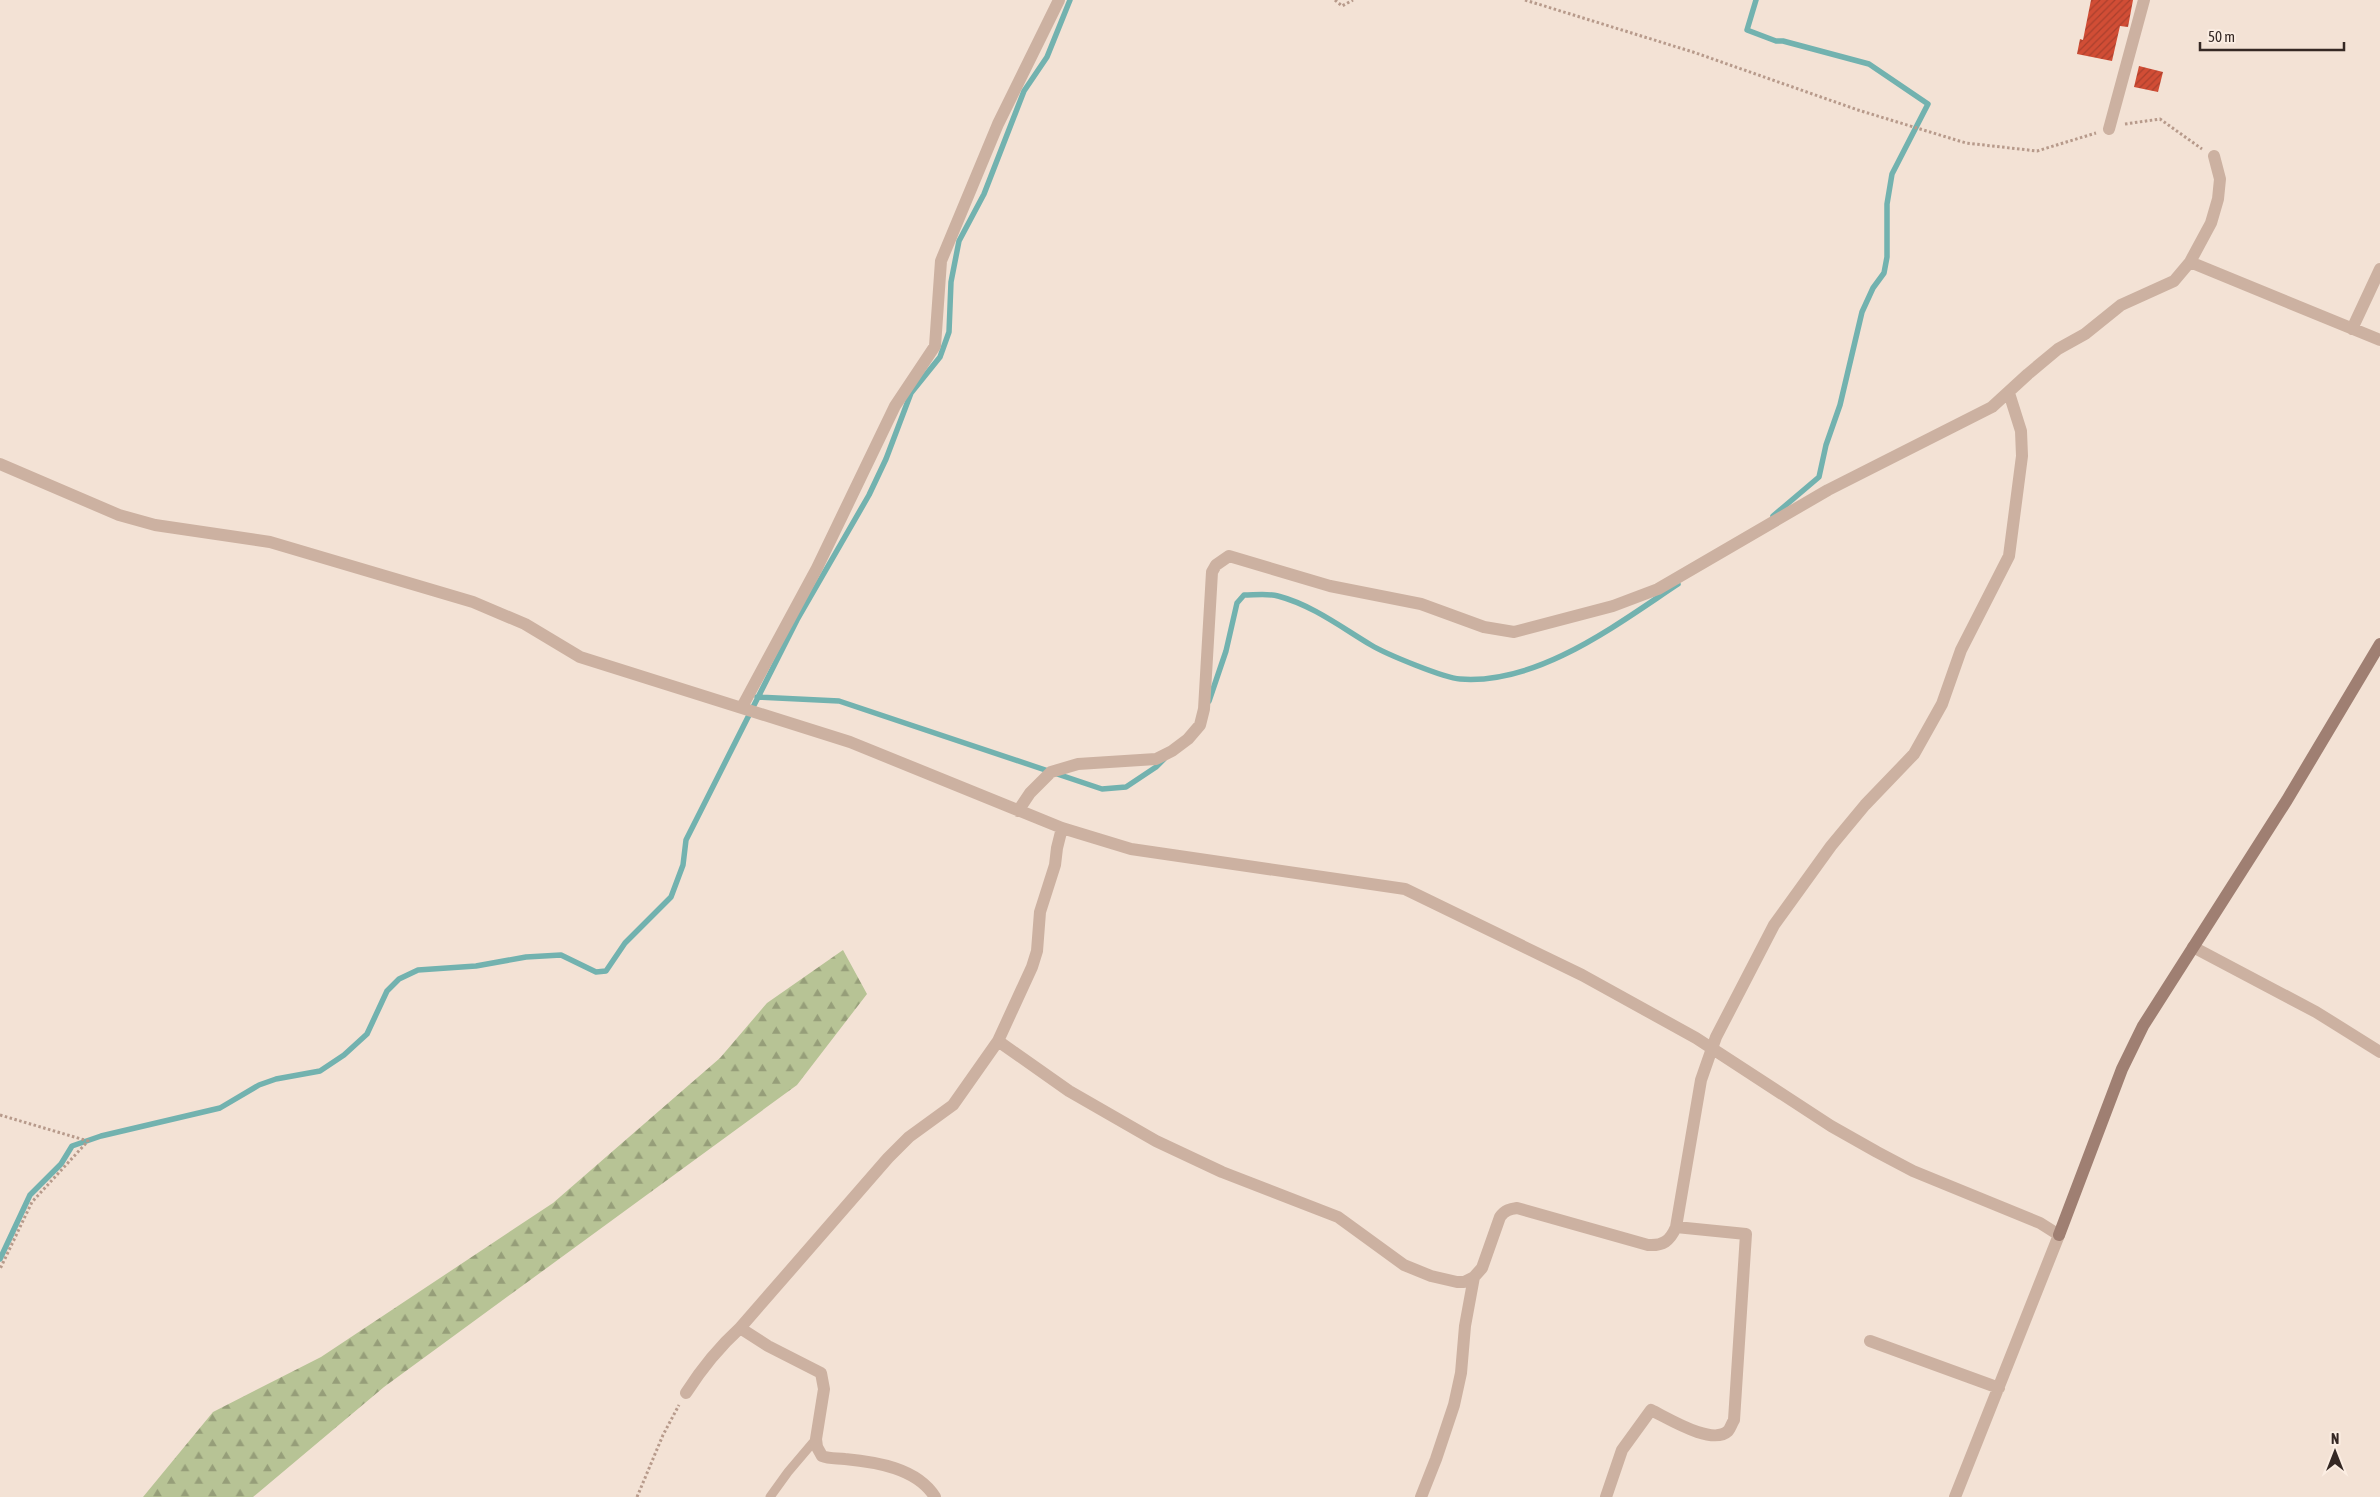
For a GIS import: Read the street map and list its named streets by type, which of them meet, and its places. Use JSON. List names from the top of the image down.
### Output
{
  "scale_bar": "50 m",
  "north": "top"
}
